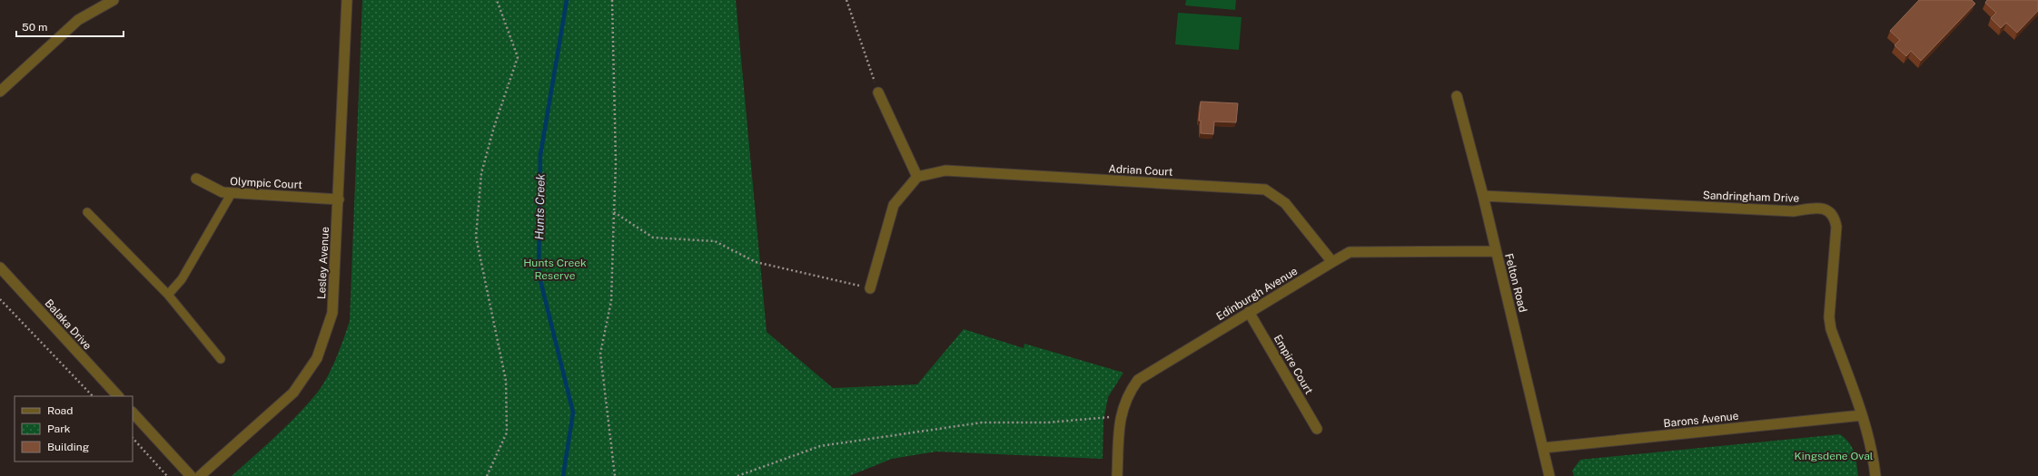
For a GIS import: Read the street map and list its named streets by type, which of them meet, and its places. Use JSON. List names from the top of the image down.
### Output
{
  "streets": {
    "street": [
      "Adrian Court",
      "Olympic Court",
      "Sandringham Drive",
      "Lesley Avenue",
      "Felton Road",
      "Edinburgh Avenue",
      "Balaka Drive",
      "Empire Court",
      "Barons Avenue"
    ]
  },
  "crossings": [
    ["Adrian Court", "Edinburgh Avenue"],
    ["Olympic Court", "Lesley Avenue"],
    ["Sandringham Drive", "Felton Road"],
    ["Sandringham Drive", "Barons Avenue"],
    ["Felton Road", "Edinburgh Avenue"],
    ["Felton Road", "Barons Avenue"],
    ["Edinburgh Avenue", "Empire Court"]
  ],
  "water": ["Hunts Creek"],
  "parks": ["Hunts Creek Reserve", "Kingsdene Oval"],
  "legend": ["Road", "Park", "Building"],
  "scale_bar": "50 m"
}
